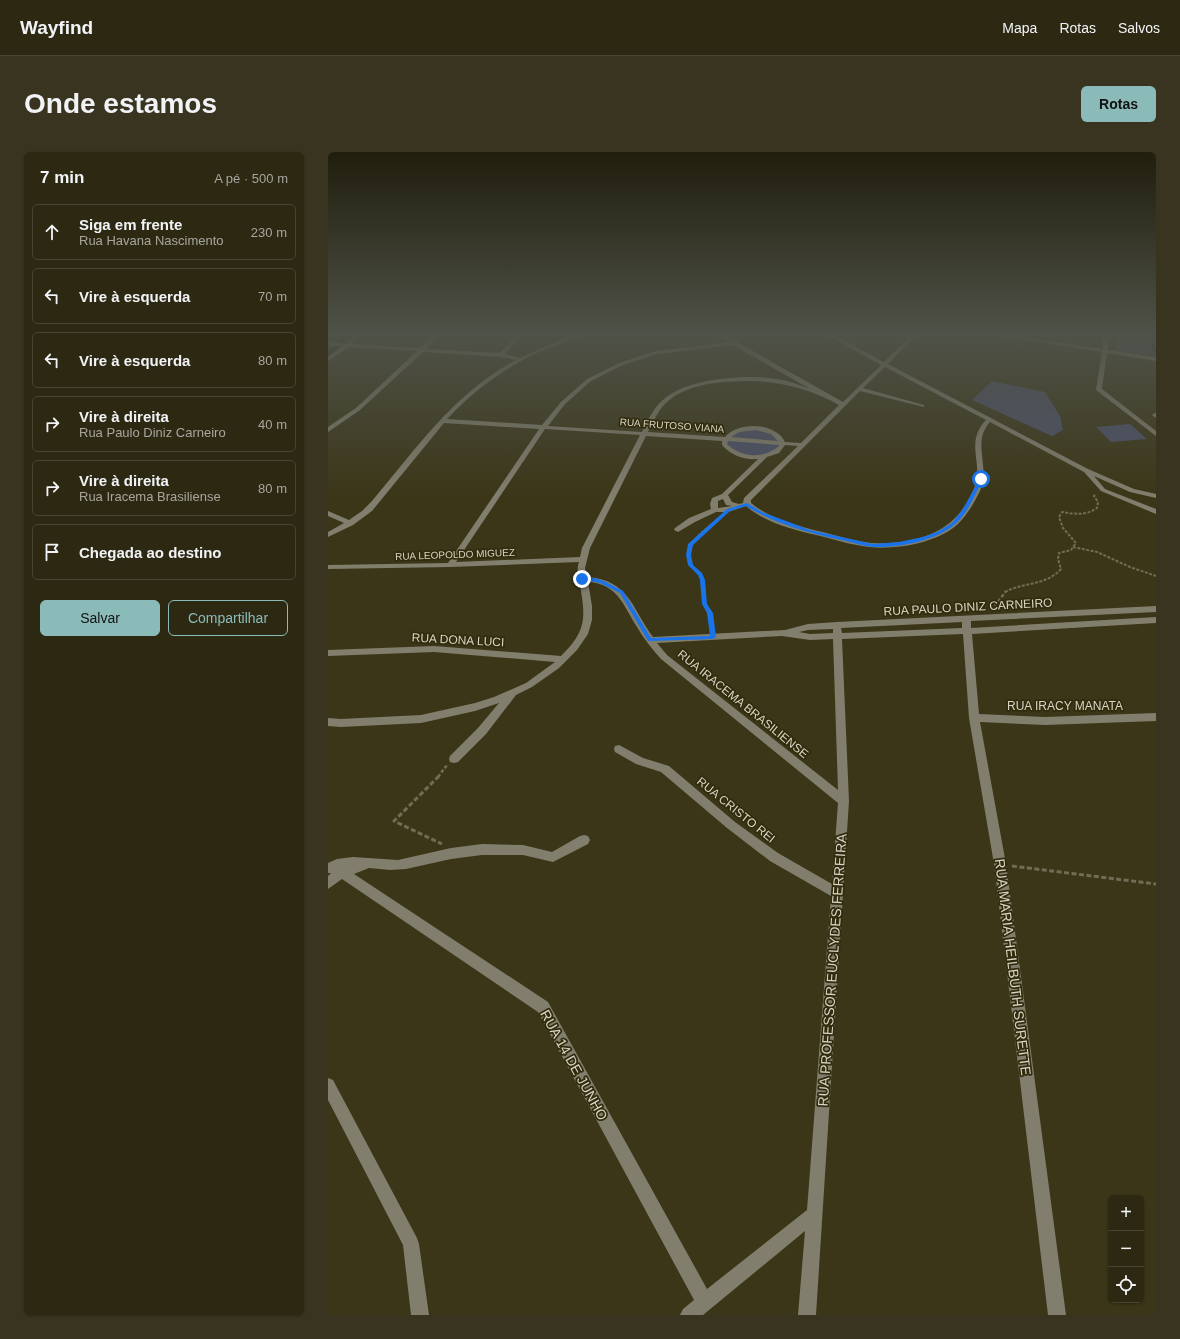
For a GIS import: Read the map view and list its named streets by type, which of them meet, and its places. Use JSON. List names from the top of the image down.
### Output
{
  "streets": {
    "street": [
      "RUA FRUTOSO VIANA",
      "RUA LEOPOLDO MIGUEZ",
      "RUA PAULO DINIZ CARNEIRO",
      "RUA DONA LUCI",
      "RUA IRACEMA BRASILIENSE",
      "RUA IRACY MANATA",
      "RUA CRISTO REI",
      "RUA MARIA HEILBUTH SURETTE",
      "RUA PROFESSOR EUCLYDES FERREIRA",
      "RUA 14 DE JUNHO"
    ]
  },
  "crossings": [
    ["RUA PAULO DINIZ CARNEIRO", "RUA IRACEMA BRASILIENSE"],
    ["RUA PAULO DINIZ CARNEIRO", "RUA MARIA HEILBUTH SURETTE"],
    ["RUA PAULO DINIZ CARNEIRO", "RUA PROFESSOR EUCLYDES FERREIRA"],
    ["RUA IRACEMA BRASILIENSE", "RUA PROFESSOR EUCLYDES FERREIRA"],
    ["RUA IRACY MANATA", "RUA MARIA HEILBUTH SURETTE"],
    ["RUA CRISTO REI", "RUA PROFESSOR EUCLYDES FERREIRA"]
  ],
  "page": {
    "header": "Wayfind",
    "nav": ["Mapa", "Rotas", "Salvos"],
    "buttons": [
      "Rotas",
      ["Salvar", "Compartilhar"]
    ],
    "title": "Onde estamos",
    "heading": ["7 min", "A pé · 500 m"],
    "list": [
      ["Siga em frente", "Rua Havana Nascimento", "230 m"],
      ["Vire à esquerda", "70 m"],
      ["Vire à esquerda", "80 m"],
      ["Vire à direita", "Rua Paulo Diniz Carneiro", "40 m"],
      ["Vire à direita", "Rua Iracema Brasiliense", "80 m"],
      "Chegada ao destino"
    ],
    "map_buttons": ["+", "−"]
  }
}
